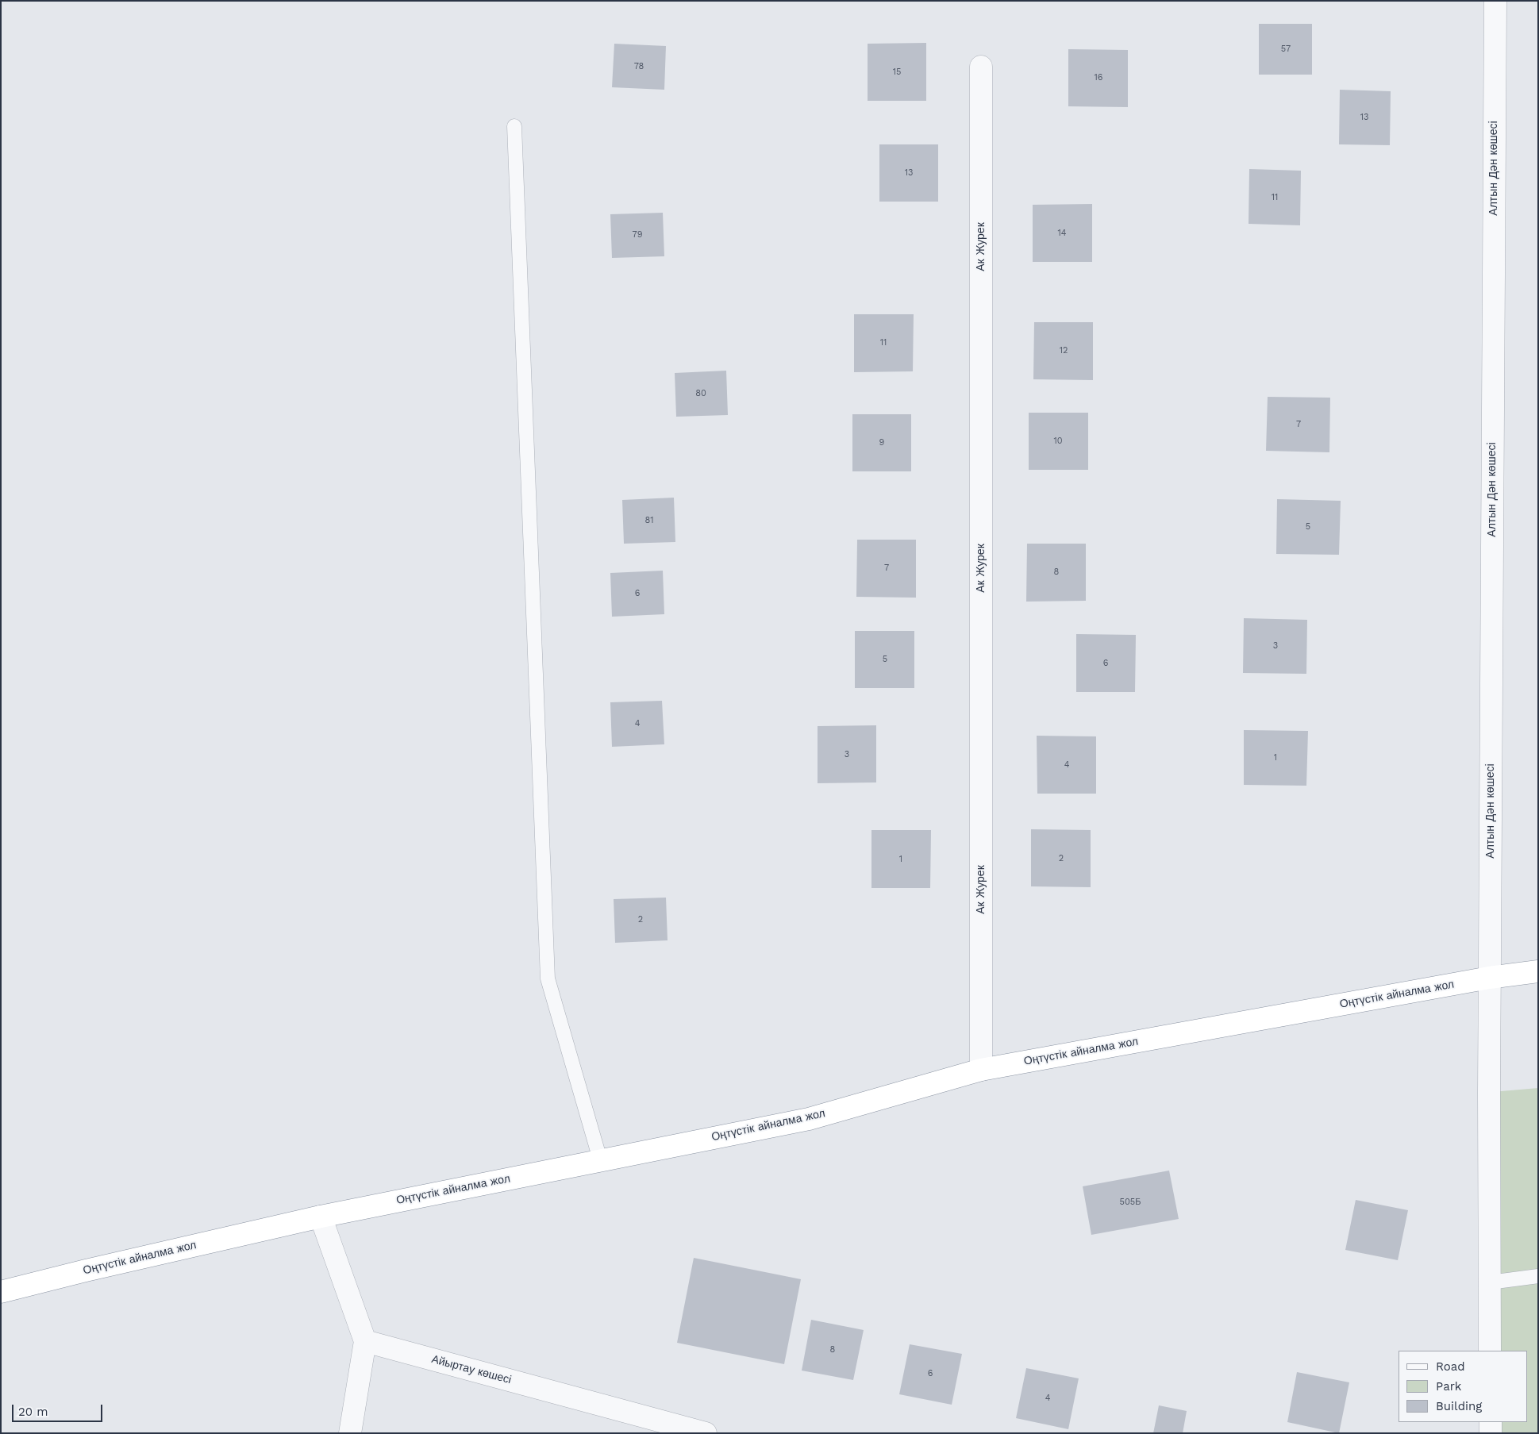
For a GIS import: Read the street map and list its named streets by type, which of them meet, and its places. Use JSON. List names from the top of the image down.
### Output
{
  "streets": {
    "highway": ["Оңтүстік айналма жол"],
    "street": ["Алтын Дән көшесі", "Ак Журек", "Айыртау көшесі"]
  },
  "crossings": [
    ["Алтын Дән көшесі", "Оңтүстік айналма жол"],
    ["Ак Журек", "Оңтүстік айналма жол"]
  ],
  "house_numbers": [
    "57",
    "78",
    "15",
    "16",
    "13",
    "13",
    "11",
    "14",
    "79",
    "11",
    "12",
    "80",
    "7",
    "10",
    "9",
    "81",
    "5",
    "7",
    "8",
    "6",
    "3",
    "5",
    "6",
    "4",
    "3",
    "1",
    "4",
    "2",
    "1",
    "2",
    "505Б",
    "8",
    "6",
    "4"
  ],
  "legend": ["Road", "Park", "Building"],
  "scale_bar": "20 m"
}
